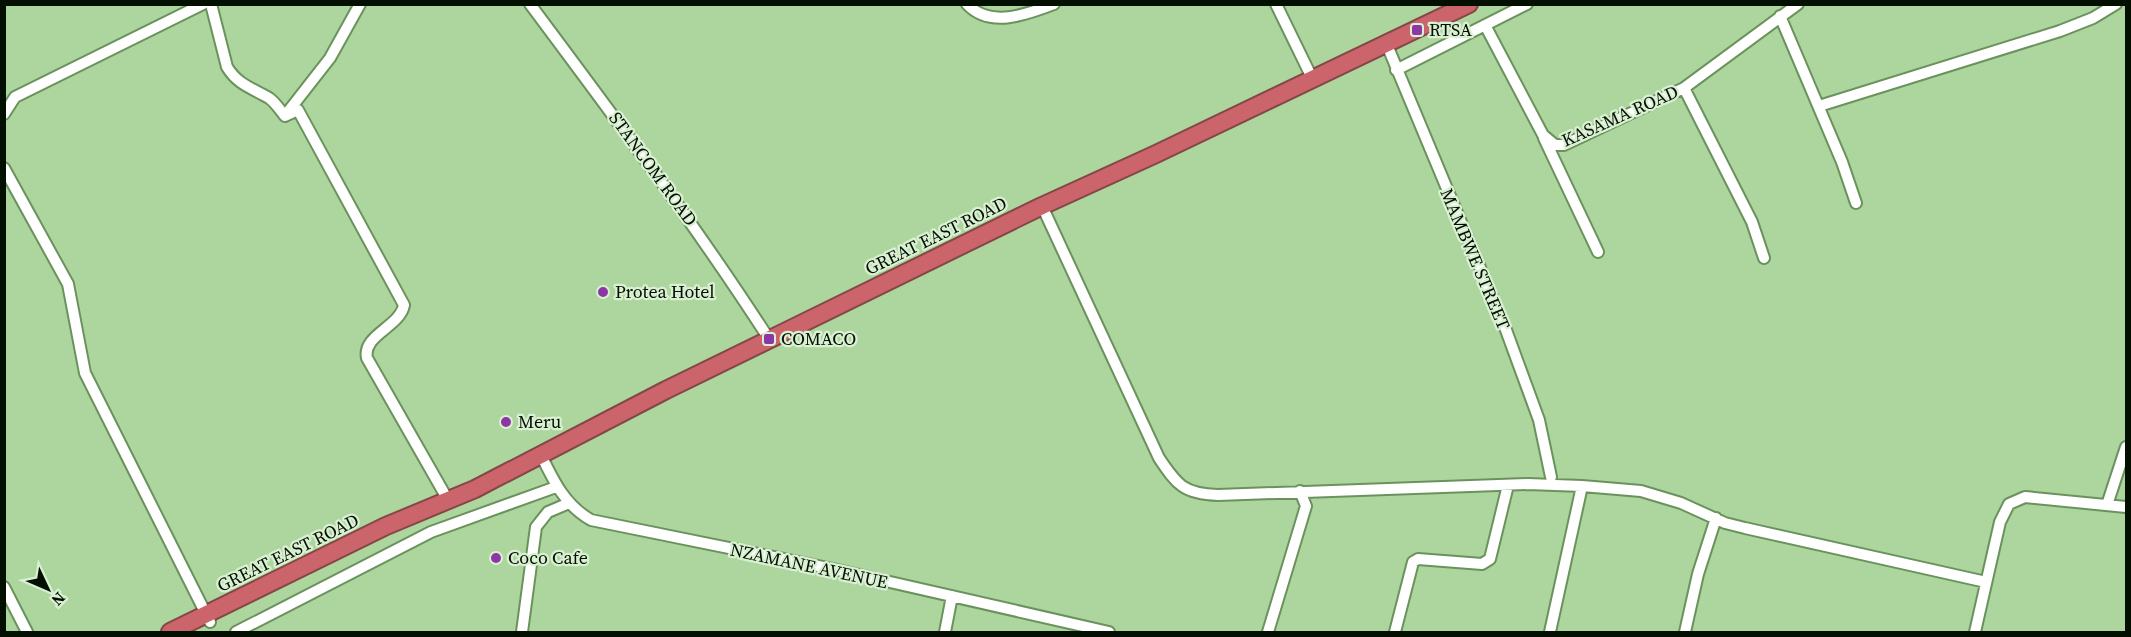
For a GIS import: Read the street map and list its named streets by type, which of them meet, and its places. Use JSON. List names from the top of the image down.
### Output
{
  "streets": {
    "highway": ["GREAT EAST ROAD"],
    "street": [
      "KASAMA ROAD",
      "STANCOM ROAD",
      "MAMBWE STREET",
      "NZAMANE AVENUE"
    ]
  },
  "crossings": [
    ["STANCOM ROAD", "GREAT EAST ROAD"],
    ["GREAT EAST ROAD", "MAMBWE STREET"],
    ["GREAT EAST ROAD", "NZAMANE AVENUE"]
  ],
  "places": {
    "transit": ["RTSA", "COMACO"],
    "other": ["Protea Hotel", "Meru", "Coco Cafe"]
  },
  "north": "bottom right"
}
